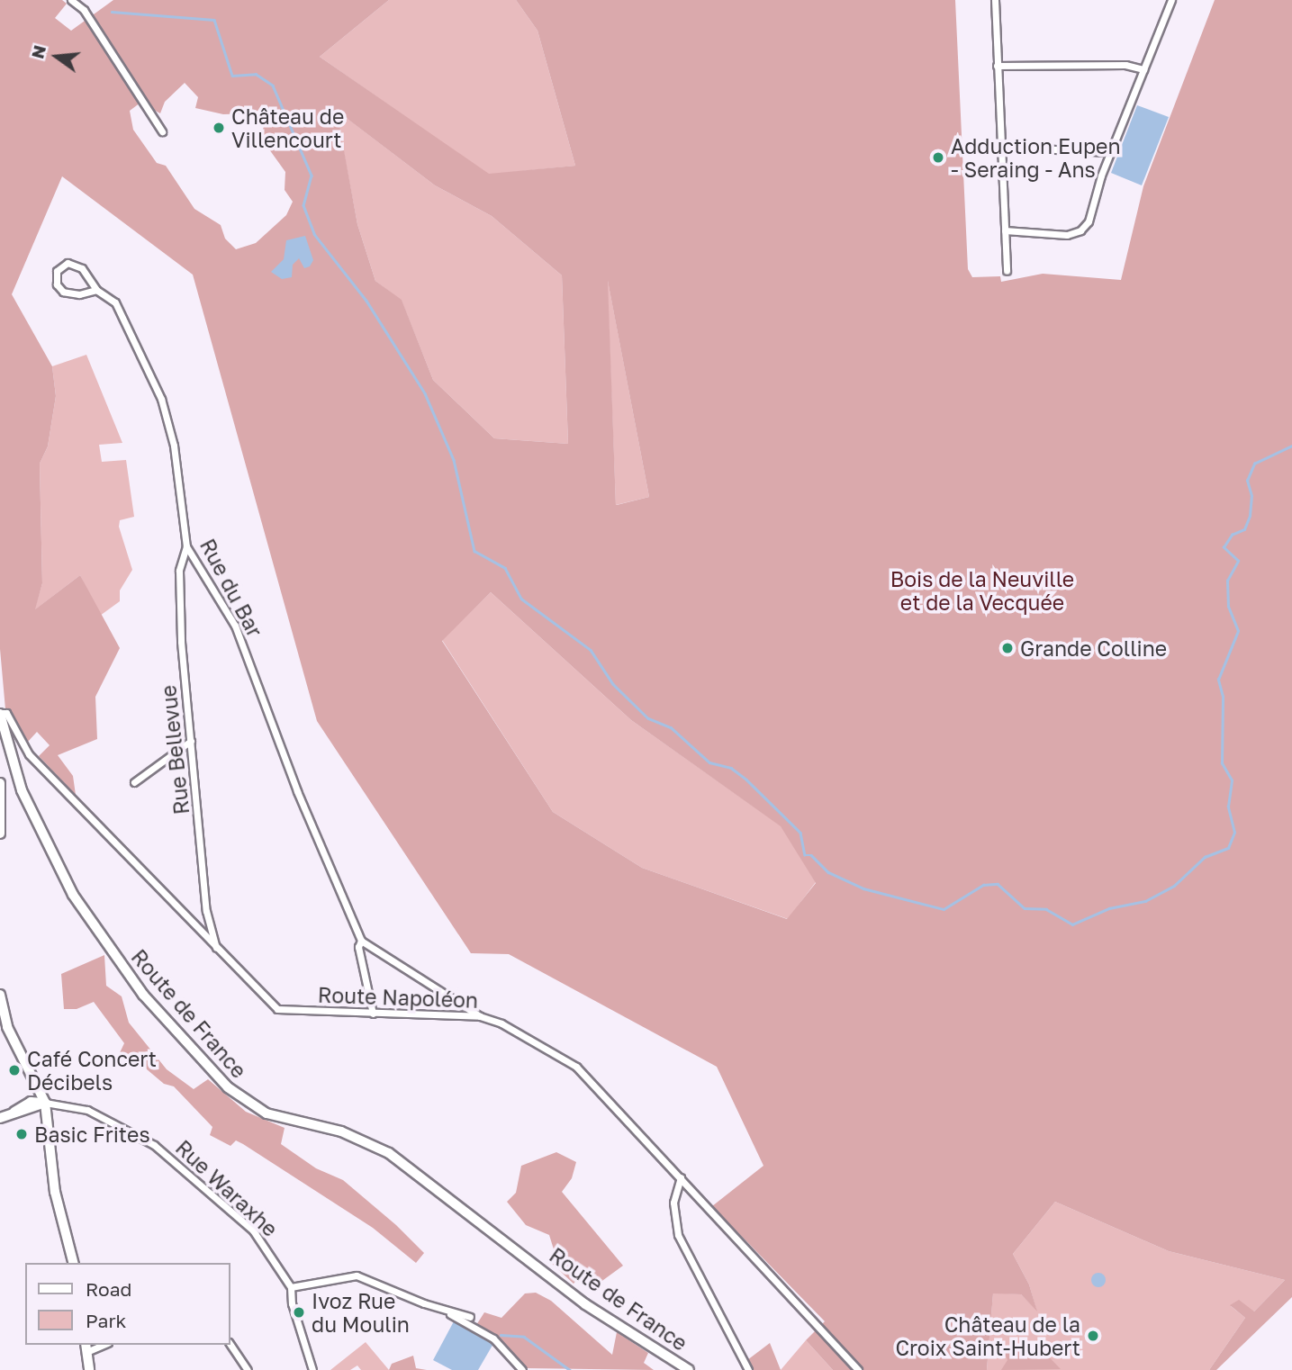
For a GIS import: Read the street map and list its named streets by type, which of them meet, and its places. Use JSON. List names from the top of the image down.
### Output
{
  "streets": {
    "main road": ["Route de France"],
    "street": [
      "Rue du Bar",
      "Rue Bellevue",
      "Route Napoléon",
      "Rue Waraxhe"
    ]
  },
  "crossings": [
    ["Rue du Bar", "Rue Bellevue"],
    ["Rue du Bar", "Route Napoléon"],
    ["Rue Bellevue", "Route Napoléon"],
    ["Route Napoléon", "Route de France"]
  ],
  "parks": ["Bois de la Neuville et de la Vecquée"],
  "places": [
    "Château de Villencourt",
    "Adduction Eupen - Seraing - Ans",
    "Grande Colline",
    "Café Concert Décibels",
    "Basic Frites",
    "Ivoz Rue du Moulin",
    "Château de la Croix Saint-Hubert"
  ],
  "legend": ["Road", "Park"],
  "north": "left"
}
